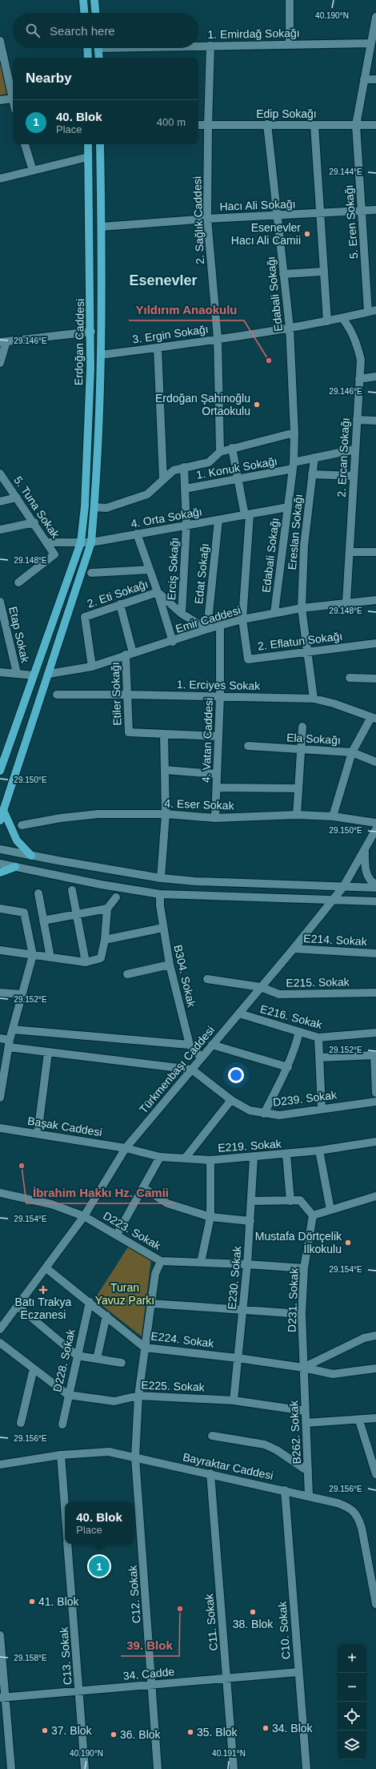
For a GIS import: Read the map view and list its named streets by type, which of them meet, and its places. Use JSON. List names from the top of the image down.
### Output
{
  "streets": {
    "main road": ["Erdoğan Caddesi"],
    "street": [
      "1. Emirdağ Sokağı",
      "Edip Sokağı",
      "Hacı Ali Sokağı",
      "2. Sağlık Caddesi",
      "5. Eren Sokağı",
      "Edabali Sokağı",
      "3. Ergin Sokağı",
      "2. Ercan Sokağı",
      "1. Konuk Sokağı",
      "5. Tuna Sokak",
      "4. Orta Sokağı",
      "Ereslan Sokağı",
      "Erciş Sokağı",
      "Edat Sokağı",
      "2. Eti Sokağı",
      "Emir Caddesi",
      "Etap Sokak",
      "2. Eflatun Sokağı",
      "1. Erciyes Sokak",
      "Etiler Sokağı",
      "Ela Sokağı",
      "4. Vatan Caddesi",
      "4. Eser Sokak",
      "E214. Sokak",
      "B304. Sokak",
      "E215. Sokak",
      "E216. Sokak",
      "Türkmenbaşı Caddesi",
      "D239. Sokak",
      "Başak Caddesi",
      "E219. Sokak",
      "D223. Sokak",
      "E230. Sokak",
      "D231. Sokak",
      "E224. Sokak",
      "D228. Sokak",
      "E225. Sokak",
      "B262. Sokak",
      "Bayraktar Caddesi",
      "C12. Sokak",
      "C11. Sokak",
      "C10. Sokak",
      "C13. Sokak",
      "34. Cadde"
    ]
  },
  "crossings": [
    ["1. Emirdağ Sokağı", "2. Sağlık Caddesi"],
    ["1. Emirdağ Sokağı", "5. Eren Sokağı"],
    ["Edip Sokağı", "2. Sağlık Caddesi"],
    ["Edip Sokağı", "5. Eren Sokağı"],
    ["Edip Sokağı", "Edabali Sokağı"],
    ["Hacı Ali Sokağı", "2. Sağlık Caddesi"],
    ["Hacı Ali Sokağı", "5. Eren Sokağı"],
    ["Hacı Ali Sokağı", "Edabali Sokağı"],
    ["Hacı Ali Sokağı", "Erdoğan Caddesi"],
    ["2. Sağlık Caddesi", "3. Ergin Sokağı"],
    ["5. Eren Sokağı", "3. Ergin Sokağı"],
    ["Edabali Sokağı", "3. Ergin Sokağı"],
    ["Edabali Sokağı", "1. Konuk Sokağı"],
    ["Edabali Sokağı", "4. Orta Sokağı"],
    ["Edabali Sokağı", "Emir Caddesi"],
    ["3. Ergin Sokağı", "Erdoğan Caddesi"],
    ["3. Ergin Sokağı", "2. Ercan Sokağı"],
    ["Erdoğan Caddesi", "4. Orta Sokağı"],
    ["Erdoğan Caddesi", "Emir Caddesi"],
    ["2. Ercan Sokağı", "Emir Caddesi"],
    ["1. Konuk Sokağı", "Erciş Sokağı"],
    ["5. Tuna Sokak", "4. Orta Sokağı"],
    ["4. Orta Sokağı", "Erciş Sokağı"],
    ["4. Orta Sokağı", "Edat Sokağı"],
    ["Ereslan Sokağı", "Emir Caddesi"],
    ["Ereslan Sokağı", "2. Eflatun Sokağı"],
    ["Ereslan Sokağı", "1. Erciyes Sokak"],
    ["Edat Sokağı", "Emir Caddesi"],
    ["2. Eti Sokağı", "Emir Caddesi"],
    ["2. Eti Sokağı", "Etiler Sokağı"],
    ["Emir Caddesi", "2. Eflatun Sokağı"],
    ["Emir Caddesi", "Etiler Sokağı"],
    ["Emir Caddesi", "4. Vatan Caddesi"],
    ["1. Erciyes Sokak", "Etiler Sokağı"],
    ["1. Erciyes Sokak", "4. Vatan Caddesi"],
    ["4. Vatan Caddesi", "4. Eser Sokak"],
    ["E214. Sokak", "Türkmenbaşı Caddesi"],
    ["E215. Sokak", "Türkmenbaşı Caddesi"],
    ["E216. Sokak", "Türkmenbaşı Caddesi"],
    ["Türkmenbaşı Caddesi", "D239. Sokak"],
    ["Türkmenbaşı Caddesi", "Başak Caddesi"],
    ["Türkmenbaşı Caddesi", "E219. Sokak"],
    ["Türkmenbaşı Caddesi", "D223. Sokak"],
    ["Türkmenbaşı Caddesi", "E224. Sokak"],
    ["Başak Caddesi", "E219. Sokak"],
    ["E219. Sokak", "E230. Sokak"],
    ["D223. Sokak", "E230. Sokak"],
    ["D223. Sokak", "D231. Sokak"],
    ["D223. Sokak", "C12. Sokak"],
    ["E230. Sokak", "E224. Sokak"],
    ["E230. Sokak", "E225. Sokak"],
    ["D231. Sokak", "E224. Sokak"],
    ["D231. Sokak", "B262. Sokak"],
    ["E224. Sokak", "D228. Sokak"],
    ["E224. Sokak", "B262. Sokak"],
    ["E224. Sokak", "C12. Sokak"],
    ["D228. Sokak", "E225. Sokak"],
    ["E225. Sokak", "B262. Sokak"],
    ["E225. Sokak", "C12. Sokak"],
    ["B262. Sokak", "Bayraktar Caddesi"],
    ["Bayraktar Caddesi", "C12. Sokak"],
    ["Bayraktar Caddesi", "C11. Sokak"],
    ["Bayraktar Caddesi", "C10. Sokak"],
    ["C12. Sokak", "34. Cadde"],
    ["C11. Sokak", "34. Cadde"],
    ["C10. Sokak", "34. Cadde"],
    ["C13. Sokak", "34. Cadde"]
  ],
  "districts": ["Esenevler"],
  "parks": ["Turan Yavuz Parkı"],
  "places": {
    "other": [
      "Esenevler Hacı Ali Camii",
      "Yıldırım Anaokulu",
      "Erdoğan Şahinoğlu Ortaokulu",
      "İbrahim Hakkı Hz. Camii",
      "Mustafa Dörtçelik İlkokulu",
      "41. Blok",
      "39. Blok",
      "38. Blok",
      "34. Blok",
      "37. Blok",
      "35. Blok",
      "36. Blok"
    ],
    "health": ["Batı Trakya Eczanesi"]
  },
  "page": {
    "search": "Search here",
    "heading": "Nearby",
    "list": [
      {
        "mark": "1",
        "name": "40. Blok",
        "note": "Place",
        "value": "400 m"
      }
    ],
    "popup": ["40. Blok", "Place"],
    "pins": "1",
    "map_buttons": ["+", "−"]
  },
  "coordinates": [
    "40.190°N",
    "29.144°E",
    "29.146°E",
    "29.148°E",
    "29.150°E",
    "29.152°E",
    "29.154°E",
    "29.156°E",
    "29.158°E",
    "40.191°N"
  ]
}
